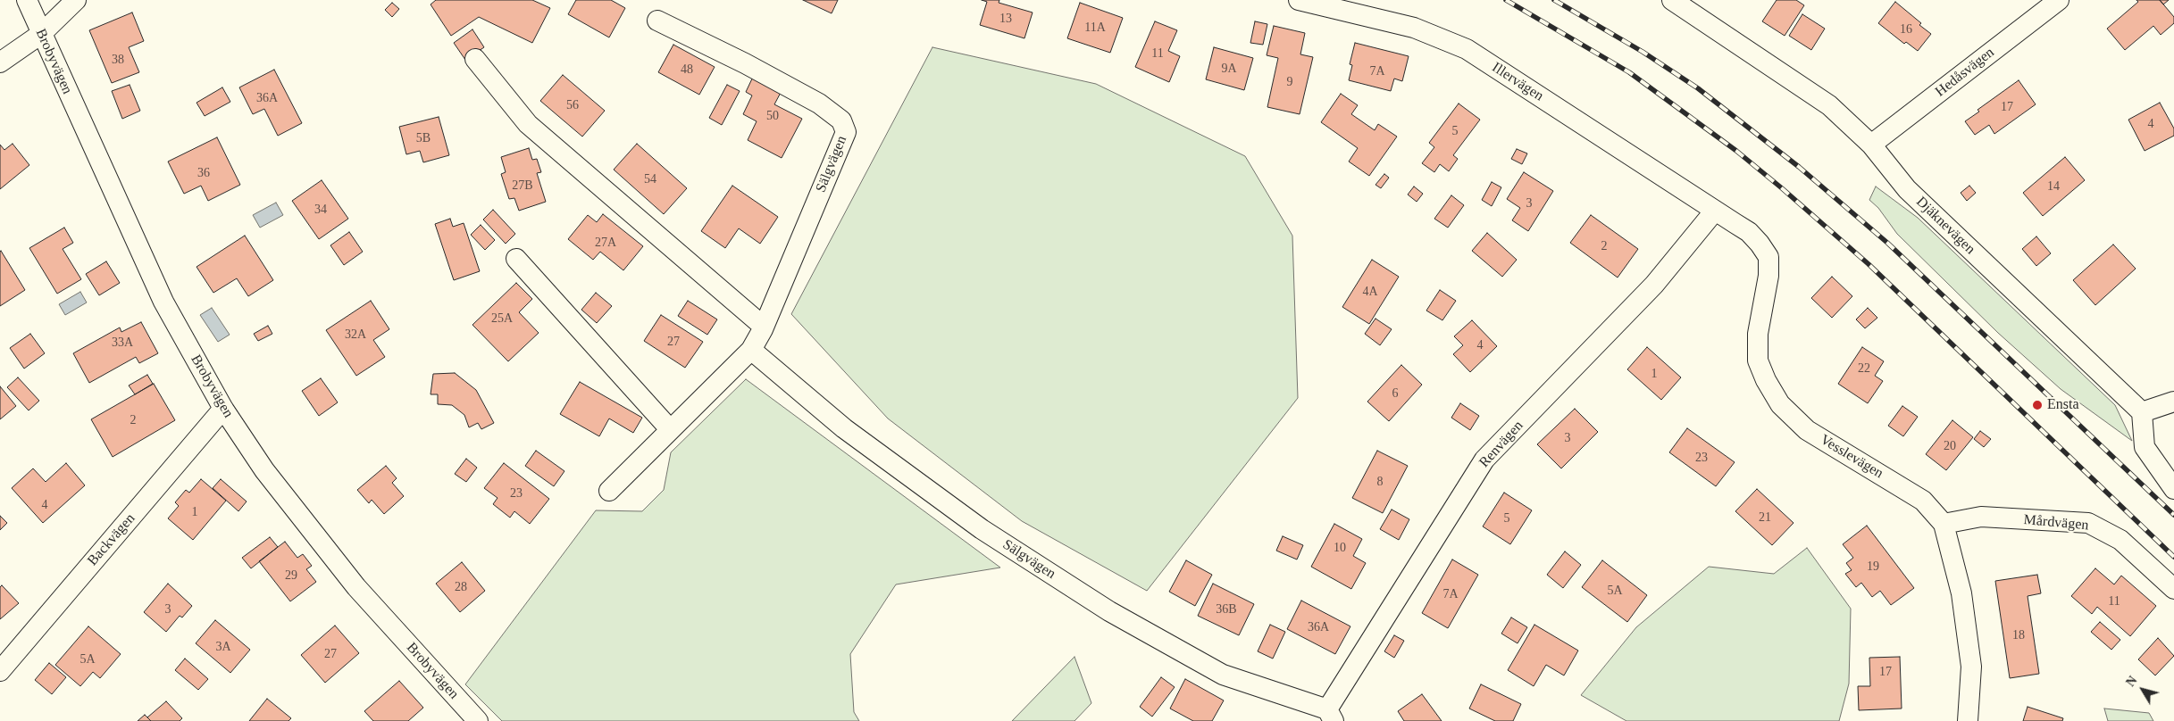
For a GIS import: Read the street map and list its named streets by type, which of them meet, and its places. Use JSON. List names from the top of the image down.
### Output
{
  "streets": {
    "street": [
      "Brobyvägen",
      "Hedåsvägen",
      "Illervägen",
      "Sälgvägen",
      "Djäknevägen",
      "Renvägen",
      "Vesslevägen",
      "Mårdvägen",
      "Backvägen"
    ]
  },
  "crossings": [
    ["Brobyvägen", "Backvägen"],
    ["Hedåsvägen", "Djäknevägen"],
    ["Illervägen", "Renvägen"],
    ["Illervägen", "Vesslevägen"],
    ["Sälgvägen", "Renvägen"],
    ["Renvägen", "Vesslevägen"],
    ["Vesslevägen", "Mårdvägen"]
  ],
  "places": ["Ensta"],
  "house_numbers": [
    "13",
    "11A",
    "16",
    "11",
    "38",
    "9A",
    "48",
    "7A",
    "9",
    "36A",
    "56",
    "17",
    "50",
    "4",
    "5",
    "5B",
    "36",
    "54",
    "27B",
    "14",
    "3",
    "34",
    "27A",
    "2",
    "4A",
    "25A",
    "32A",
    "27",
    "33A",
    "4",
    "22",
    "1",
    "6",
    "2",
    "3",
    "20",
    "23",
    "8",
    "23",
    "4",
    "1",
    "21",
    "5",
    "10",
    "19",
    "29",
    "28",
    "5A",
    "7A",
    "11",
    "3",
    "36B",
    "36A",
    "18",
    "3A",
    "27",
    "5A",
    "17"
  ],
  "north": "top left"
}
